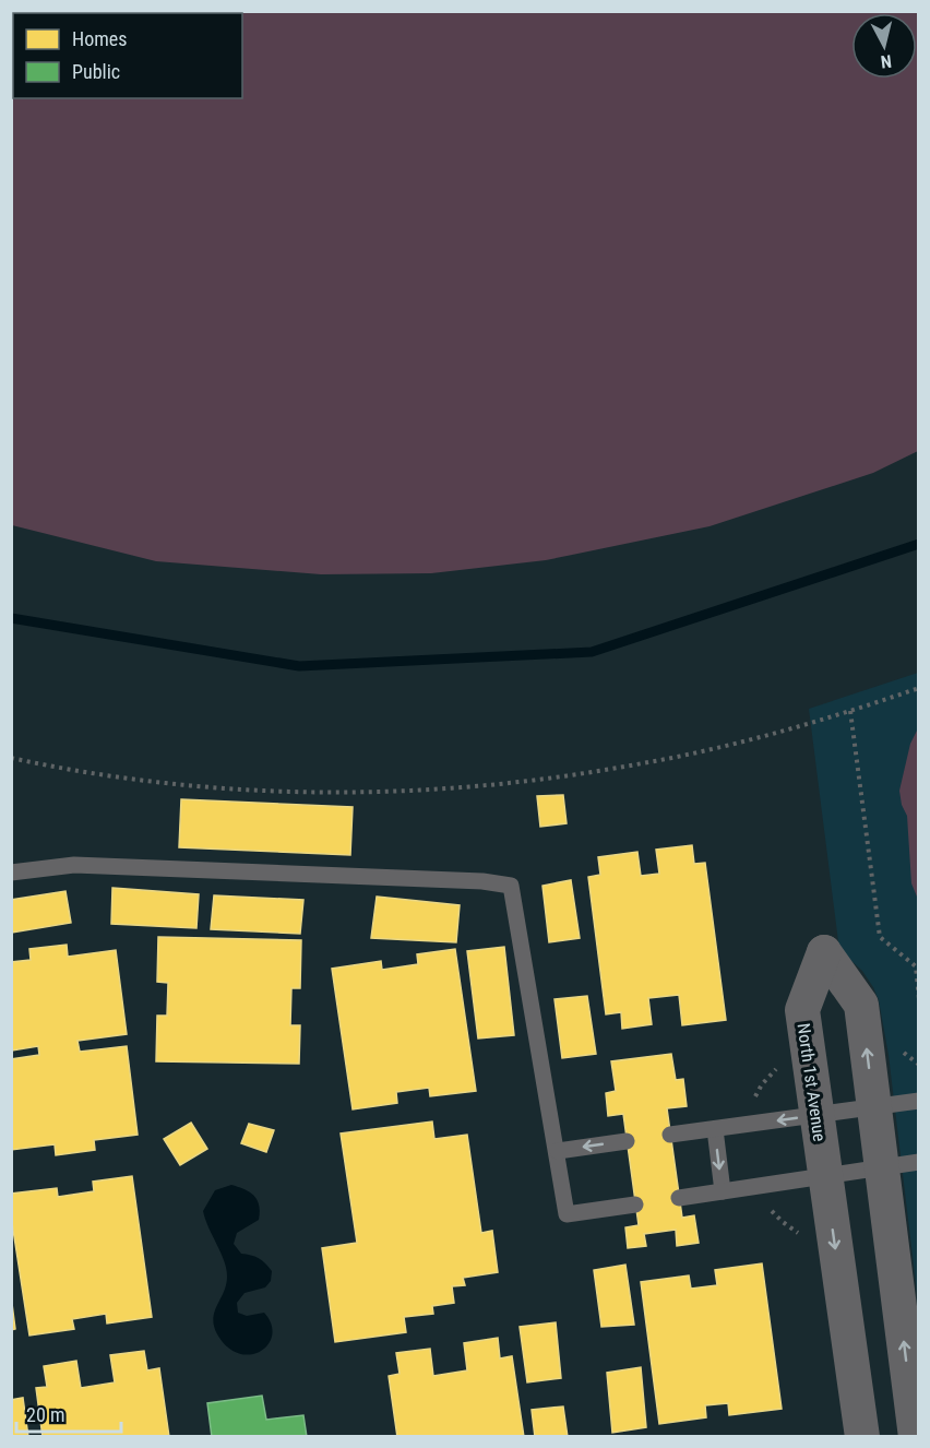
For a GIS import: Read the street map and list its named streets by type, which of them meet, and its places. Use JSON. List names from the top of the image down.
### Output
{
  "streets": {
    "street": ["North 1st Avenue"]
  },
  "legend": ["Homes", "Public"],
  "scale_bar": "20 m",
  "north": "bottom"
}
